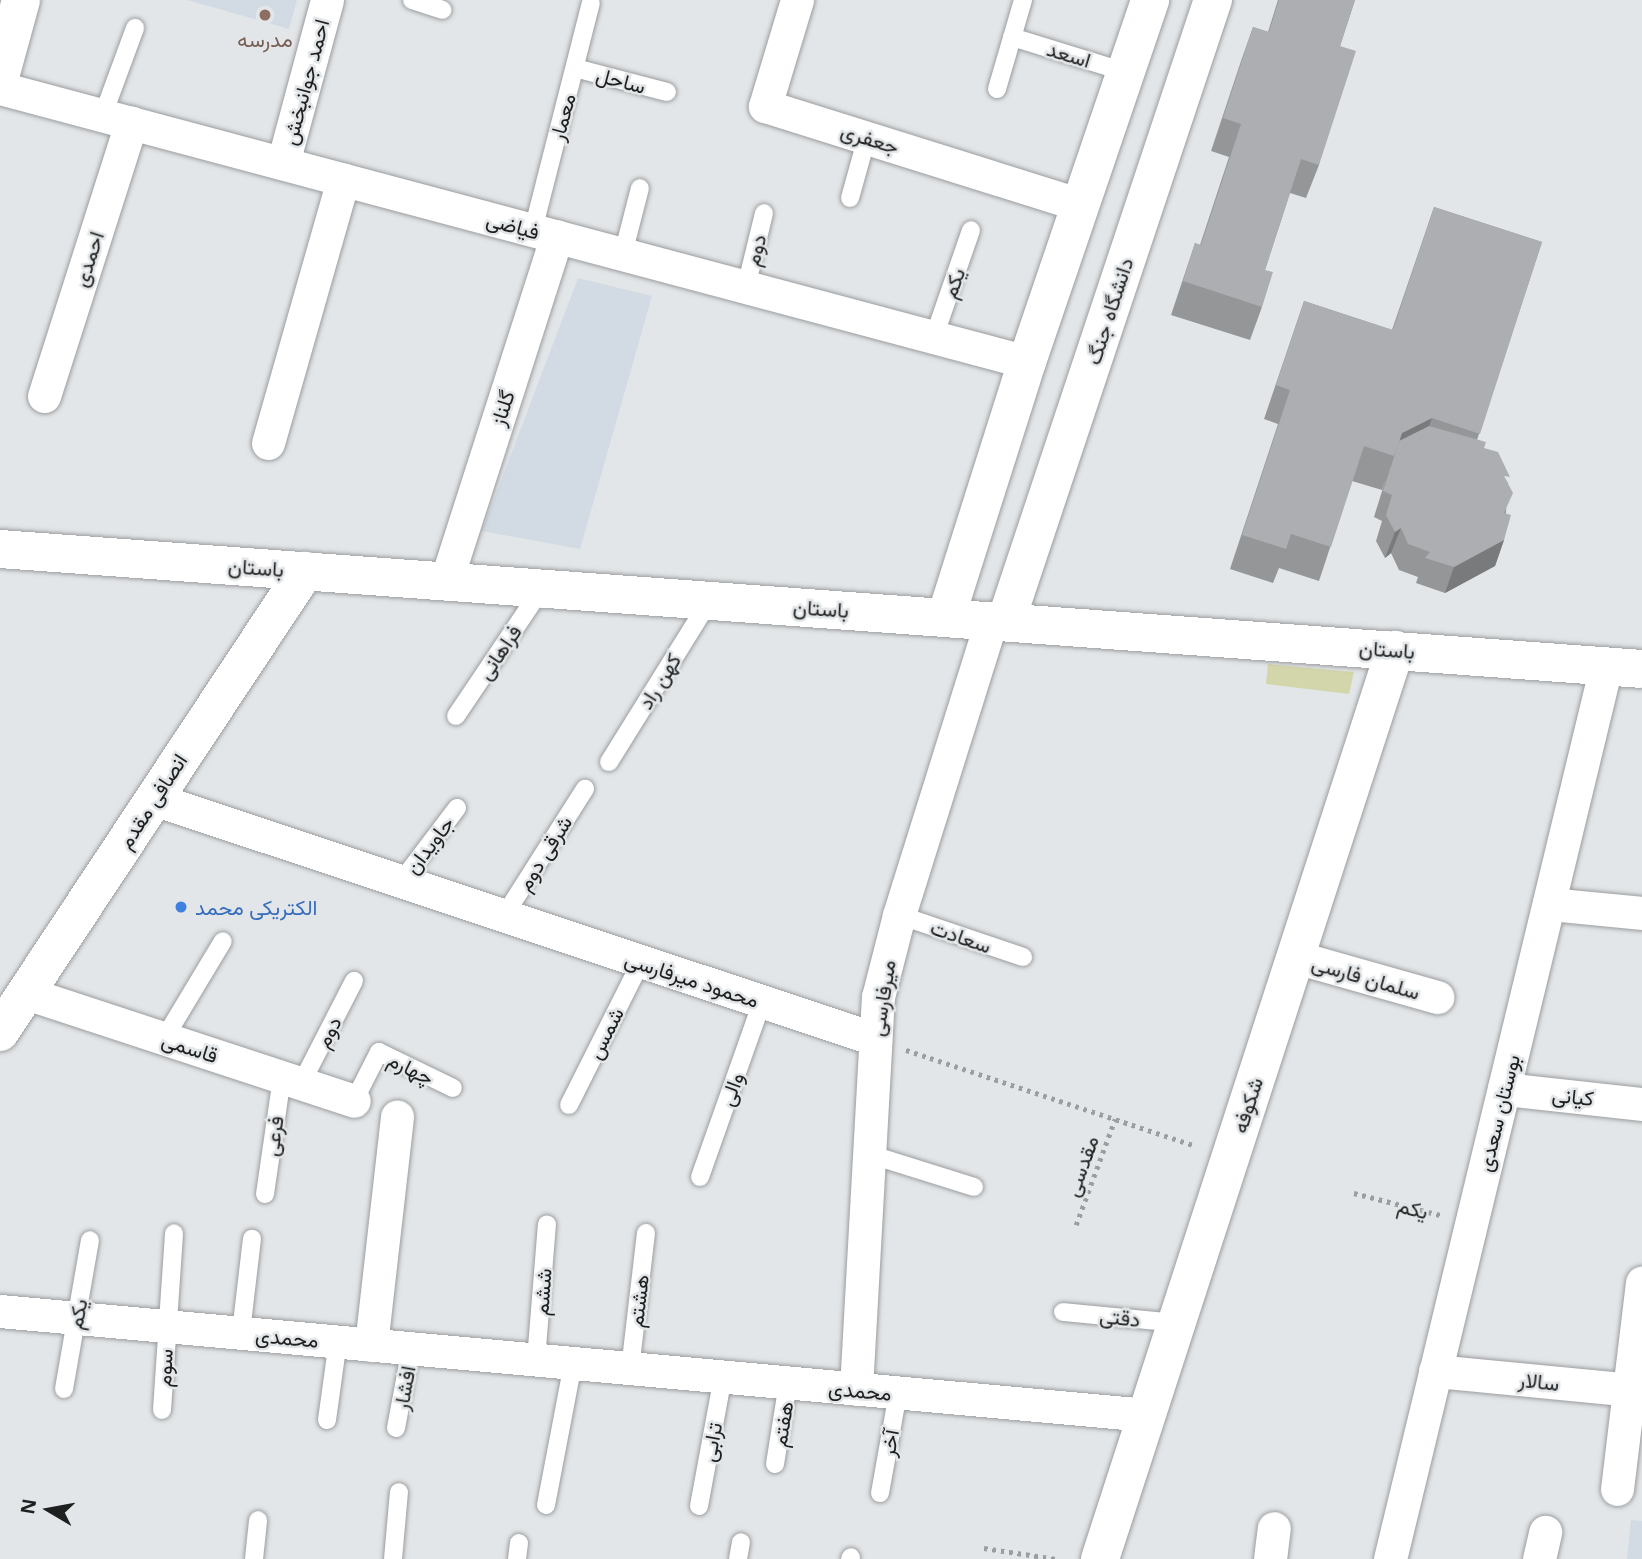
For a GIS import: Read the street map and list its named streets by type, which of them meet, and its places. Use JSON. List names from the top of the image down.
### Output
{
  "streets": {
    "main road": [
      "دانشگاه جنگ",
      "باستان",
      "انصافی مقدم",
      "شکوفه"
    ],
    "street": [
      "احمد جوانبخش",
      "جعفری",
      "فیاضی",
      "احمدی",
      "گلناز",
      "سلمان فارسی",
      "محمود میرفارسی",
      "میرفارسی",
      "قاسمی",
      "کیانی",
      "بوستان سعدى",
      "محمدی",
      "سالار"
    ],
    "lane": [
      "اسعد",
      "ساحل",
      "معمار",
      "دوم",
      "یکم",
      "فراهانی",
      "کهن راد",
      "جاویدان",
      "شرقی دوم",
      "سعادت",
      "شمس",
      "چهارم",
      "والی",
      "فرعی",
      "ششم",
      "هشتم",
      "دقتی",
      "سوم",
      "افشار",
      "هفتم",
      "ترابی",
      "آخر"
    ],
    "path": ["مقدسی"]
  },
  "crossings": [
    ["ساحل", "معمار"],
    ["احمد جوانبخش", "فیاضی"],
    ["معمار", "فیاضی"],
    ["معمار", "گلناز"],
    ["فیاضی", "دوم"],
    ["فیاضی", "احمدی"],
    ["فیاضی", "یکم"],
    ["فیاضی", "گلناز"],
    ["دوم", "قاسمی"],
    ["دوم", "فرعی"],
    ["یکم", "بوستان سعدى"],
    ["یکم", "محمدی"],
    ["دانشگاه جنگ", "باستان"],
    ["دانشگاه جنگ", "میرفارسی"],
    ["گلناز", "باستان"],
    ["باستان", "فراهانی"],
    ["باستان", "کهن راد"],
    ["باستان", "انصافی مقدم"],
    ["باستان", "میرفارسی"],
    ["باستان", "شکوفه"],
    ["باستان", "بوستان سعدى"],
    ["انصافی مقدم", "محمود میرفارسی"],
    ["انصافی مقدم", "قاسمی"],
    ["جاویدان", "محمود میرفارسی"],
    ["شرقی دوم", "محمود میرفارسی"],
    ["سعادت", "میرفارسی"],
    ["سلمان فارسی", "شکوفه"],
    ["محمود میرفارسی", "میرفارسی"],
    ["محمود میرفارسی", "شمس"],
    ["محمود میرفارسی", "والی"],
    ["میرفارسی", "محمدی"],
    ["قاسمی", "چهارم"],
    ["قاسمی", "فرعی"],
    ["کیانی", "بوستان سعدى"],
    ["شکوفه", "دقتی"],
    ["شکوفه", "محمدی"],
    ["بوستان سعدى", "سالار"],
    ["ششم", "محمدی"],
    ["هشتم", "محمدی"],
    ["محمدی", "سوم"],
    ["محمدی", "افشار"],
    ["محمدی", "هفتم"],
    ["محمدی", "ترابی"],
    ["محمدی", "آخر"]
  ],
  "places": ["مدرسه", "الکتریکی محمد"],
  "north": "left"
}
